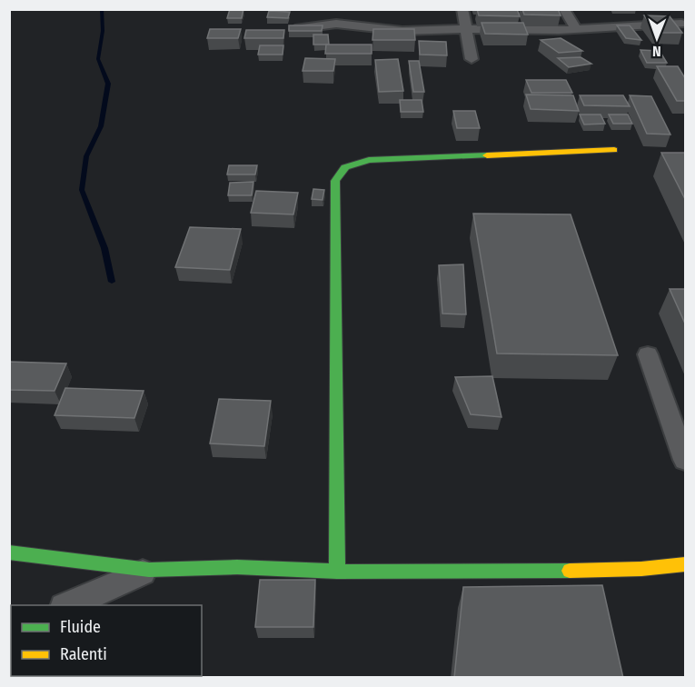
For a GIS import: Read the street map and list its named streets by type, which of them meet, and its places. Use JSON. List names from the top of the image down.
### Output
{
  "legend": ["Fluide", "Ralenti"],
  "north": "bottom"
}
